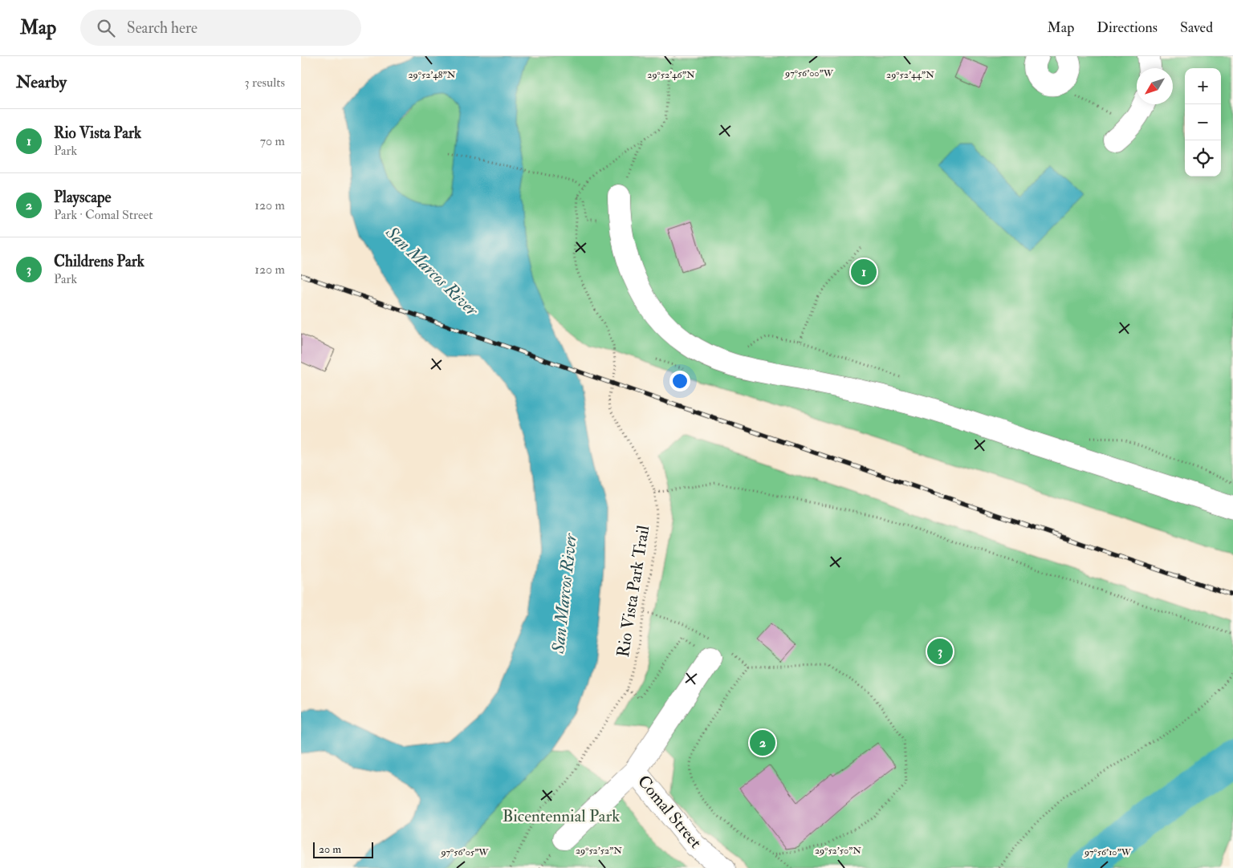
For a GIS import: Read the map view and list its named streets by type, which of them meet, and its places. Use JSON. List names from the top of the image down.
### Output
{
  "streets": {
    "street": ["Comal Street"],
    "path": ["Rio Vista Park Trail"]
  },
  "water": ["San Marcos River"],
  "parks": ["Bicentennial Park"],
  "scale_bar": "20 m",
  "north": "bottom left",
  "page": {
    "header": "Map",
    "search": "Search here",
    "nav": ["Map", "Directions", "Saved"],
    "heading": ["Nearby", "3 results"],
    "map_buttons": ["+", "−"],
    "list": [
      {
        "mark": "1",
        "name": "Rio Vista Park",
        "note": "Park",
        "value": "70 m"
      },
      {
        "mark": "2",
        "name": "Playscape",
        "note": "Park · Comal Street",
        "value": "120 m"
      },
      {
        "mark": "3",
        "name": "Childrens Park",
        "note": "Park",
        "value": "120 m"
      }
    ],
    "pins": ["1", "3", "2"],
    "scale": "20 m"
  },
  "coordinates": [
    "97°56'00\"W",
    "29°52'48\"N",
    "29°52'46\"N",
    "29°52'44\"N",
    "29°52'52\"N",
    "29°52'50\"N",
    "97°56'05\"W",
    "97°56'10\"W"
  ]
}
